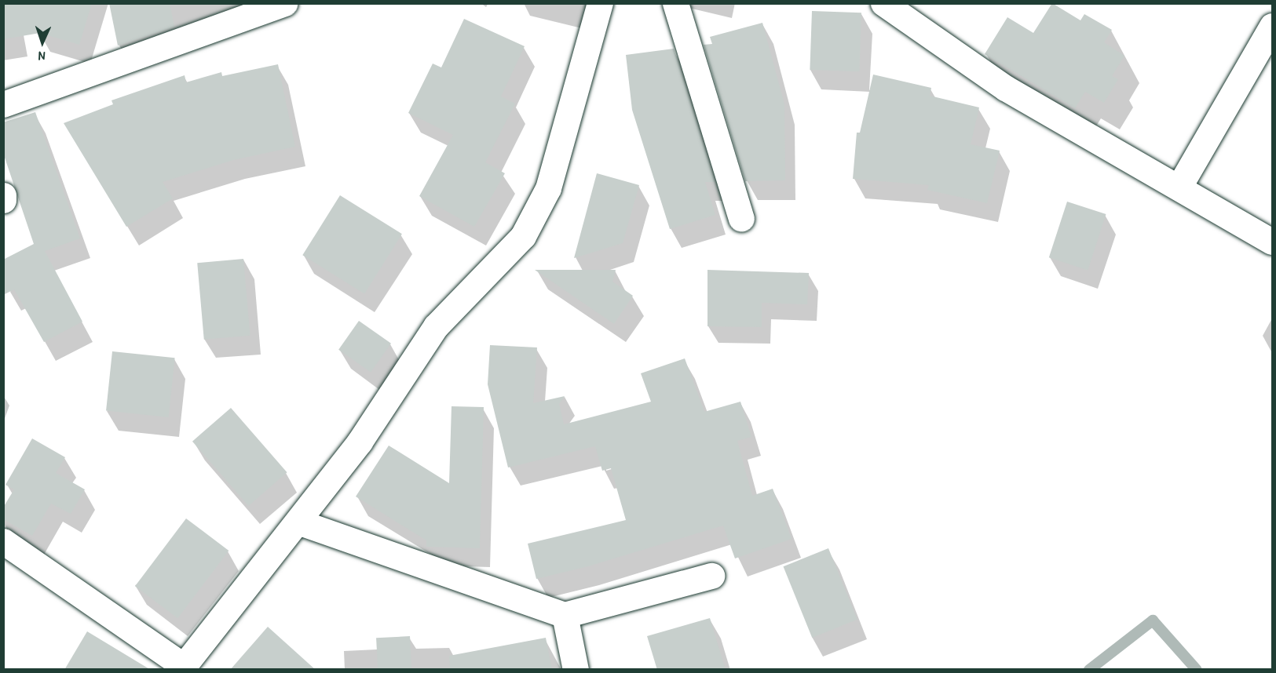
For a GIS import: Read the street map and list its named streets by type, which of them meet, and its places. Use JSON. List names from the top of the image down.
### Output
{
  "north": "bottom"
}
